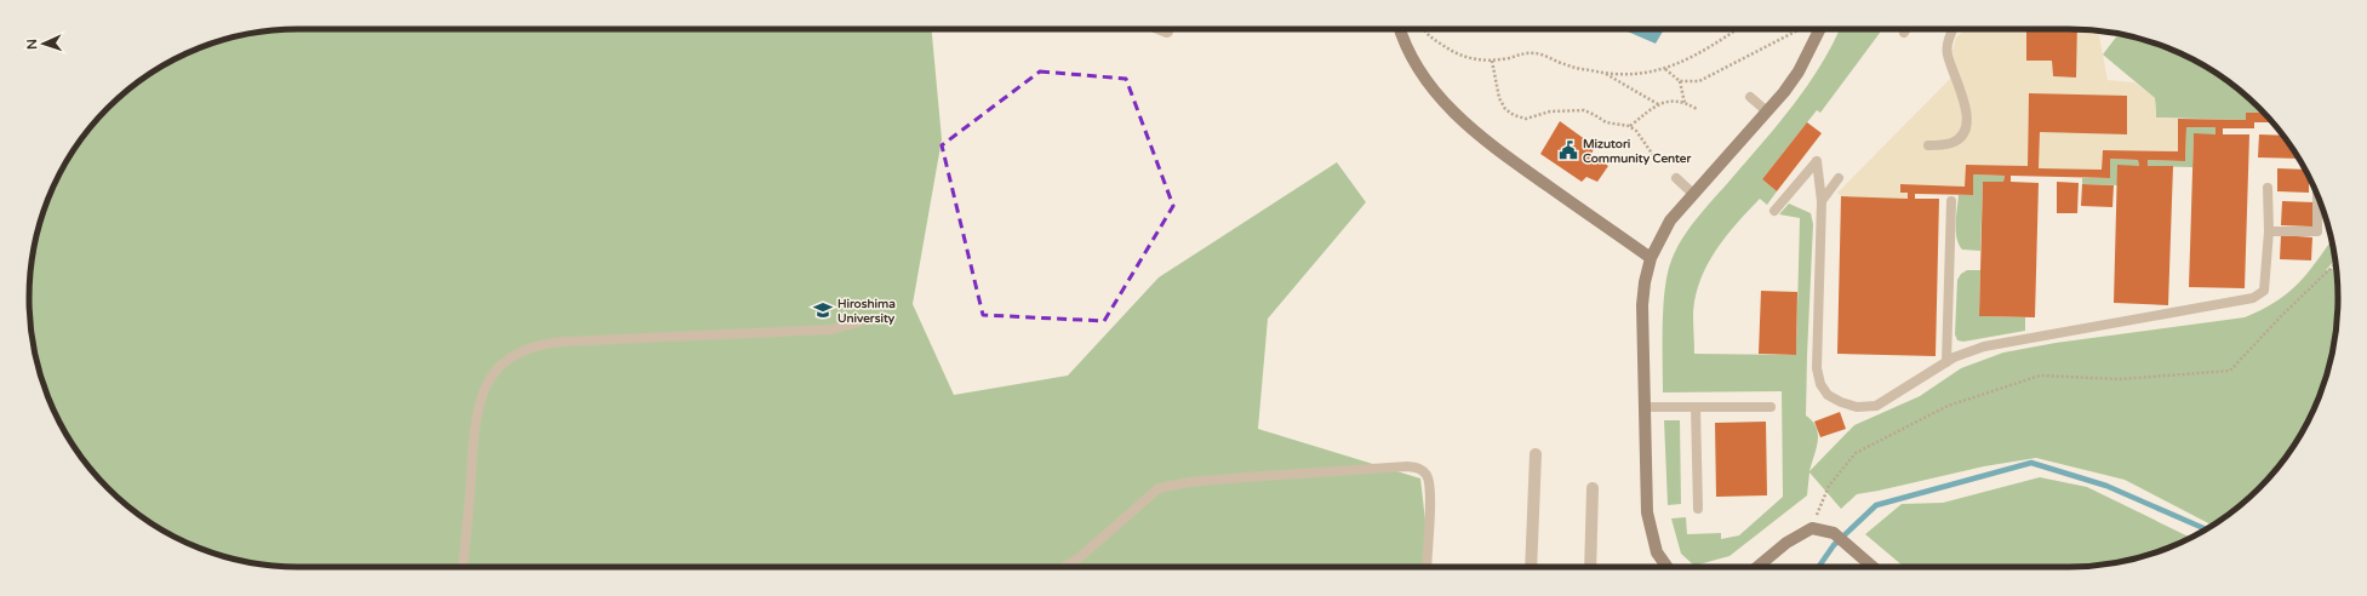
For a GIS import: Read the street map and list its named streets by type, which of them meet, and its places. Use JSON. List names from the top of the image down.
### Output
{
  "places": {
    "public building": ["Mizutori Community Center"],
    "school or university": ["Hiroshima University"]
  },
  "north": "left"
}
